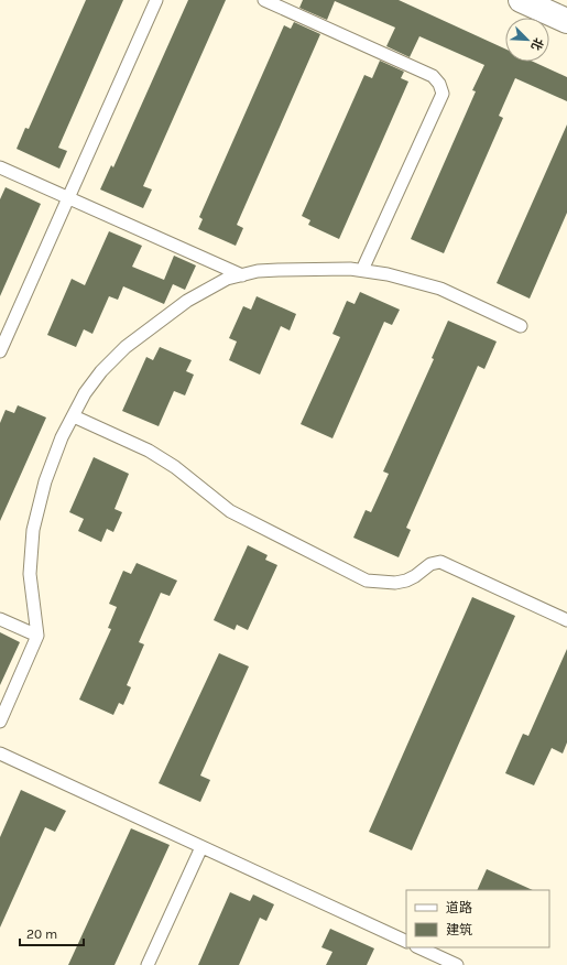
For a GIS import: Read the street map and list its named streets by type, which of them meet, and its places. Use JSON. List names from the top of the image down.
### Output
{
  "legend": ["道路", "建筑"],
  "scale_bar": "20 m",
  "north": "bottom right"
}
